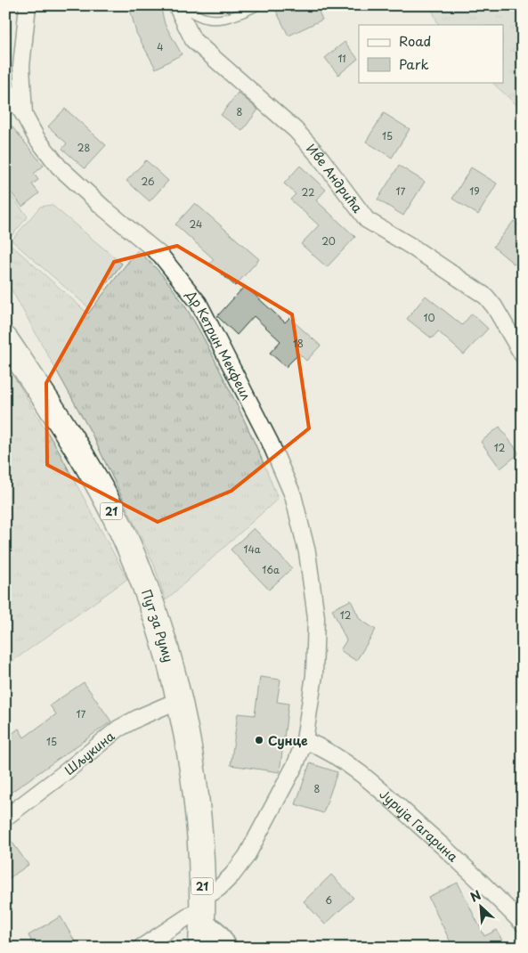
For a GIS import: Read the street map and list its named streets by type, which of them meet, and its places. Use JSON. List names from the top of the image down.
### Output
{
  "streets": {
    "main road": ["21", "Пут за Руму"],
    "street": [
      "Иве Андрића",
      "Др Кетрин Мекфеил",
      "Шљукина",
      "Јурија Гагарина"
    ]
  },
  "crossings": [
    ["Др Кетрин Мекфеил", "Пут за Руму"],
    ["Др Кетрин Мекфеил", "Јурија Гагарина"],
    ["Пут за Руму", "Шљукина"]
  ],
  "places": ["Сунце"],
  "house_numbers": [
    "4",
    "11",
    "8",
    "15",
    "28",
    "26",
    "17",
    "19",
    "22",
    "24",
    "20",
    "10",
    "18",
    "12",
    "14a",
    "16a",
    "12",
    "17",
    "15",
    "8",
    "6"
  ],
  "legend": ["Road", "Park"],
  "north": "top left"
}
